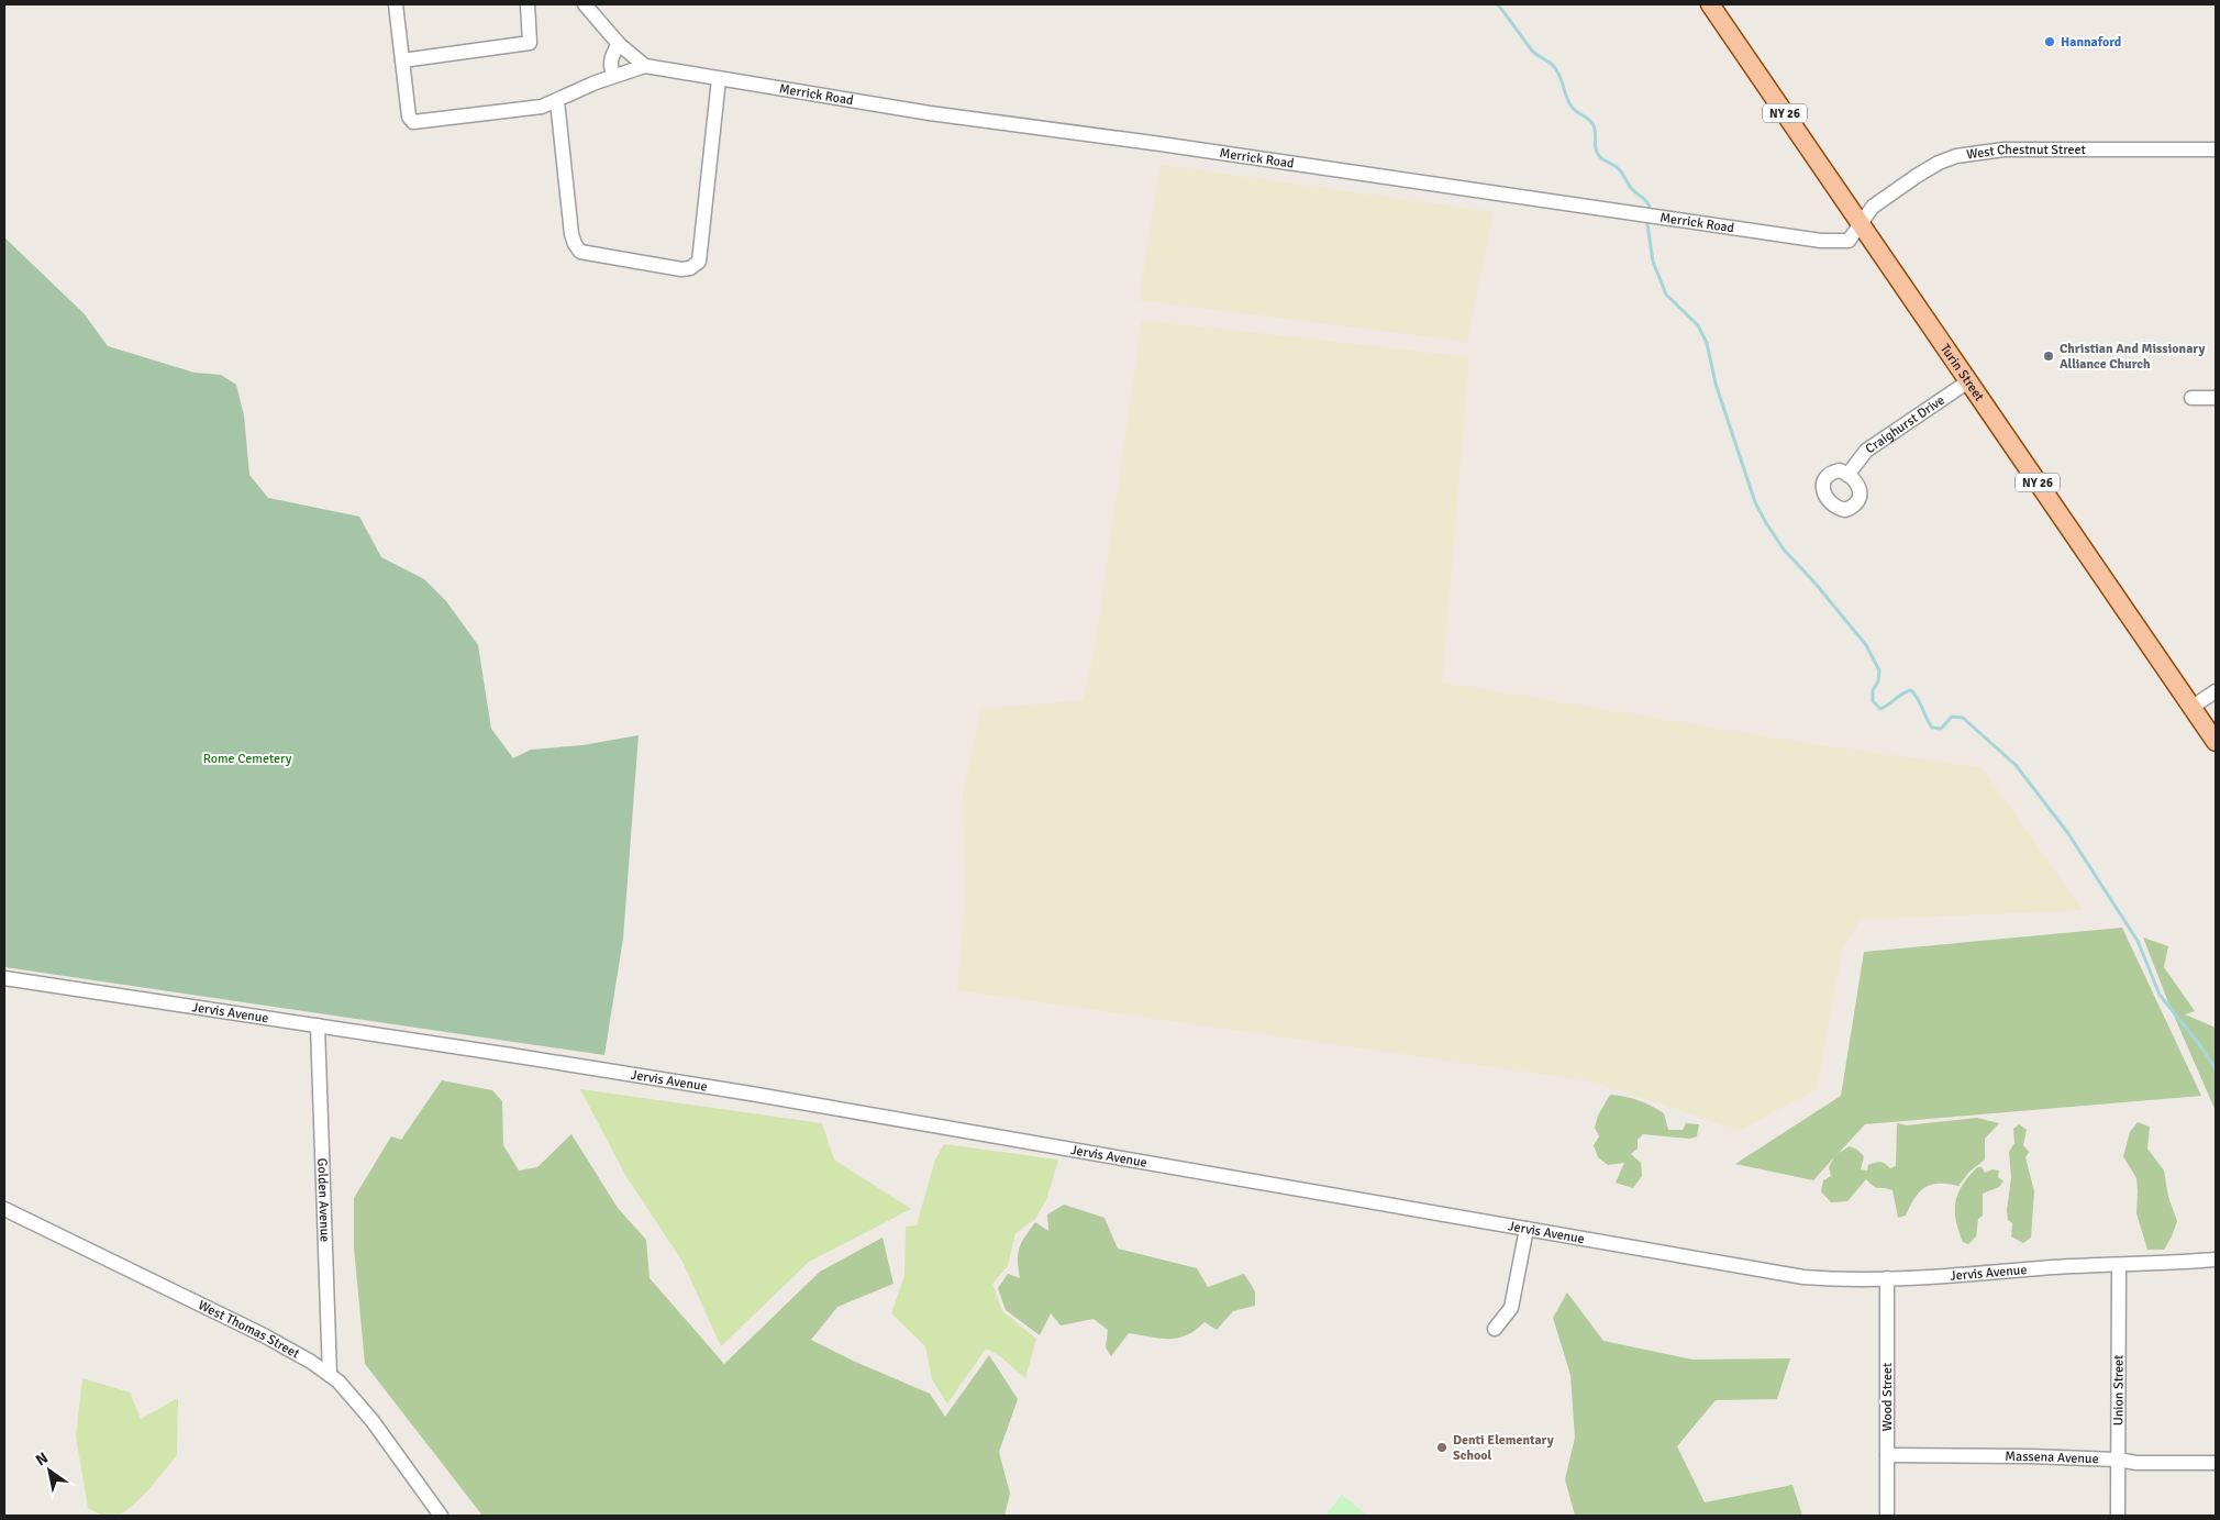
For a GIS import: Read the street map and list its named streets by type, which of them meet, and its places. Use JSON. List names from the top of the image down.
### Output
{
  "streets": {
    "main road": ["NY 26", "Turin Street"],
    "street": [
      "Merrick Road",
      "West Chestnut Street",
      "Craighurst Drive",
      "Jervis Avenue",
      "Golden Avenue",
      "West Thomas Street",
      "Union Street",
      "Wood Street",
      "Massena Avenue"
    ]
  },
  "crossings": [
    ["Merrick Road", "West Chestnut Street"],
    ["Merrick Road", "Turin Street"],
    ["West Chestnut Street", "Turin Street"],
    ["Turin Street", "Craighurst Drive"],
    ["Jervis Avenue", "Golden Avenue"],
    ["Jervis Avenue", "Union Street"],
    ["Jervis Avenue", "Wood Street"],
    ["Golden Avenue", "West Thomas Street"],
    ["Union Street", "Massena Avenue"],
    ["Wood Street", "Massena Avenue"]
  ],
  "parks": ["Rome Cemetery"],
  "places": ["Hannaford", "Christian And Missionary Alliance Church", "Denti Elementary School"],
  "north": "top left"
}
